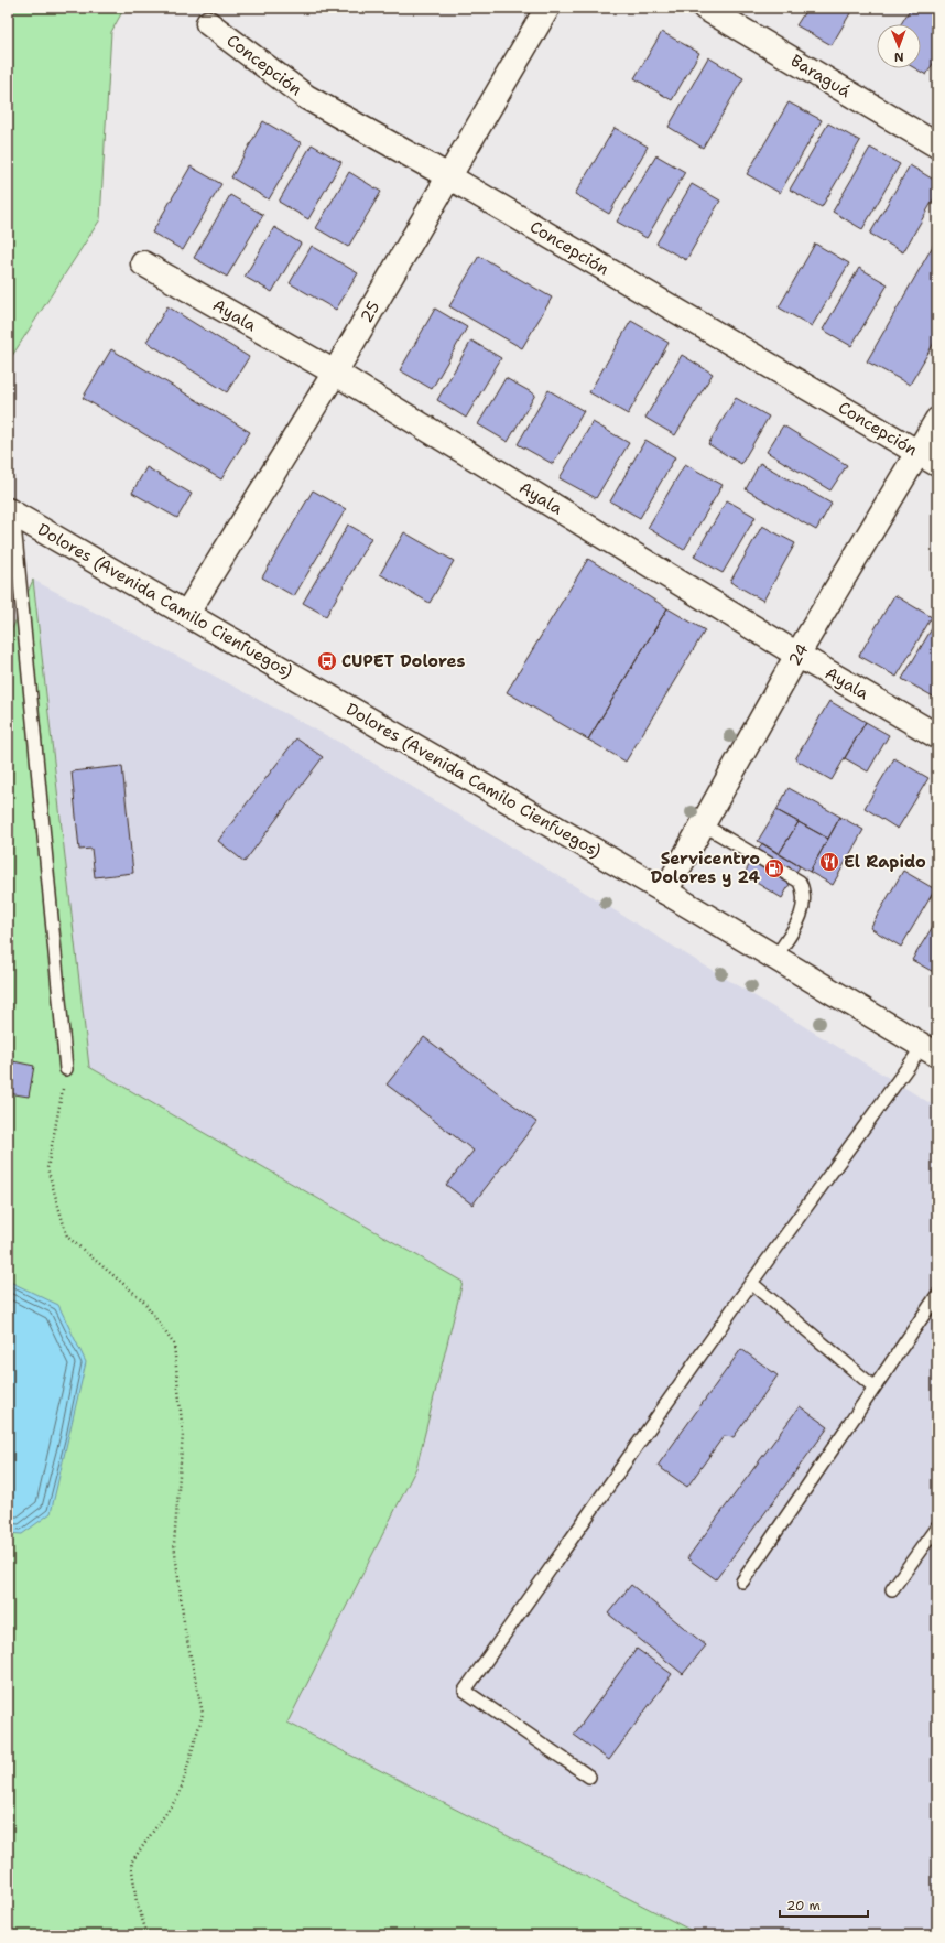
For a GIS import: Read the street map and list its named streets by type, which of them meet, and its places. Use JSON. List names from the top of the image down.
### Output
{
  "streets": {
    "street": [
      "Concepción",
      "Baraguá",
      "25",
      "Ayala",
      "Dolores (Avenida Camilo Cienfuegos)",
      "24"
    ]
  },
  "crossings": [
    ["Concepción", "25"],
    ["Concepción", "24"],
    ["25", "Ayala"],
    ["25", "Dolores (Avenida Camilo Cienfuegos)"],
    ["Ayala", "24"],
    ["Dolores (Avenida Camilo Cienfuegos)", "24"]
  ],
  "places": {
    "bus stop": ["CUPET Dolores"],
    "restaurant": ["El Rapido"],
    "fuel station": ["Servicentro Dolores y 24"]
  },
  "scale_bar": "20 m",
  "north": "bottom"
}
